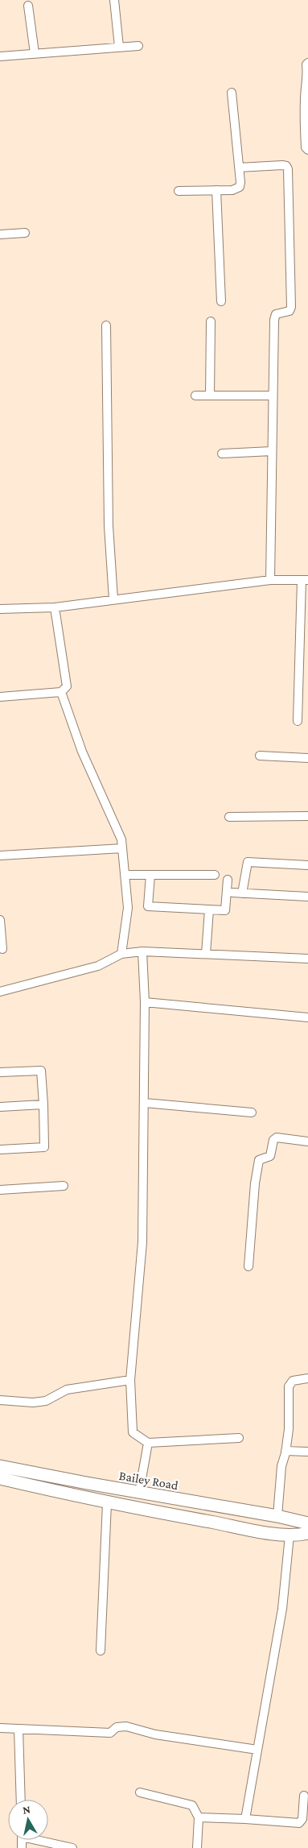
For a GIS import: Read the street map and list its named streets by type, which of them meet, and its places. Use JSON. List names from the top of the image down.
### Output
{
  "streets": {
    "highway": ["Bailey Road"]
  },
  "north": "top"
}
